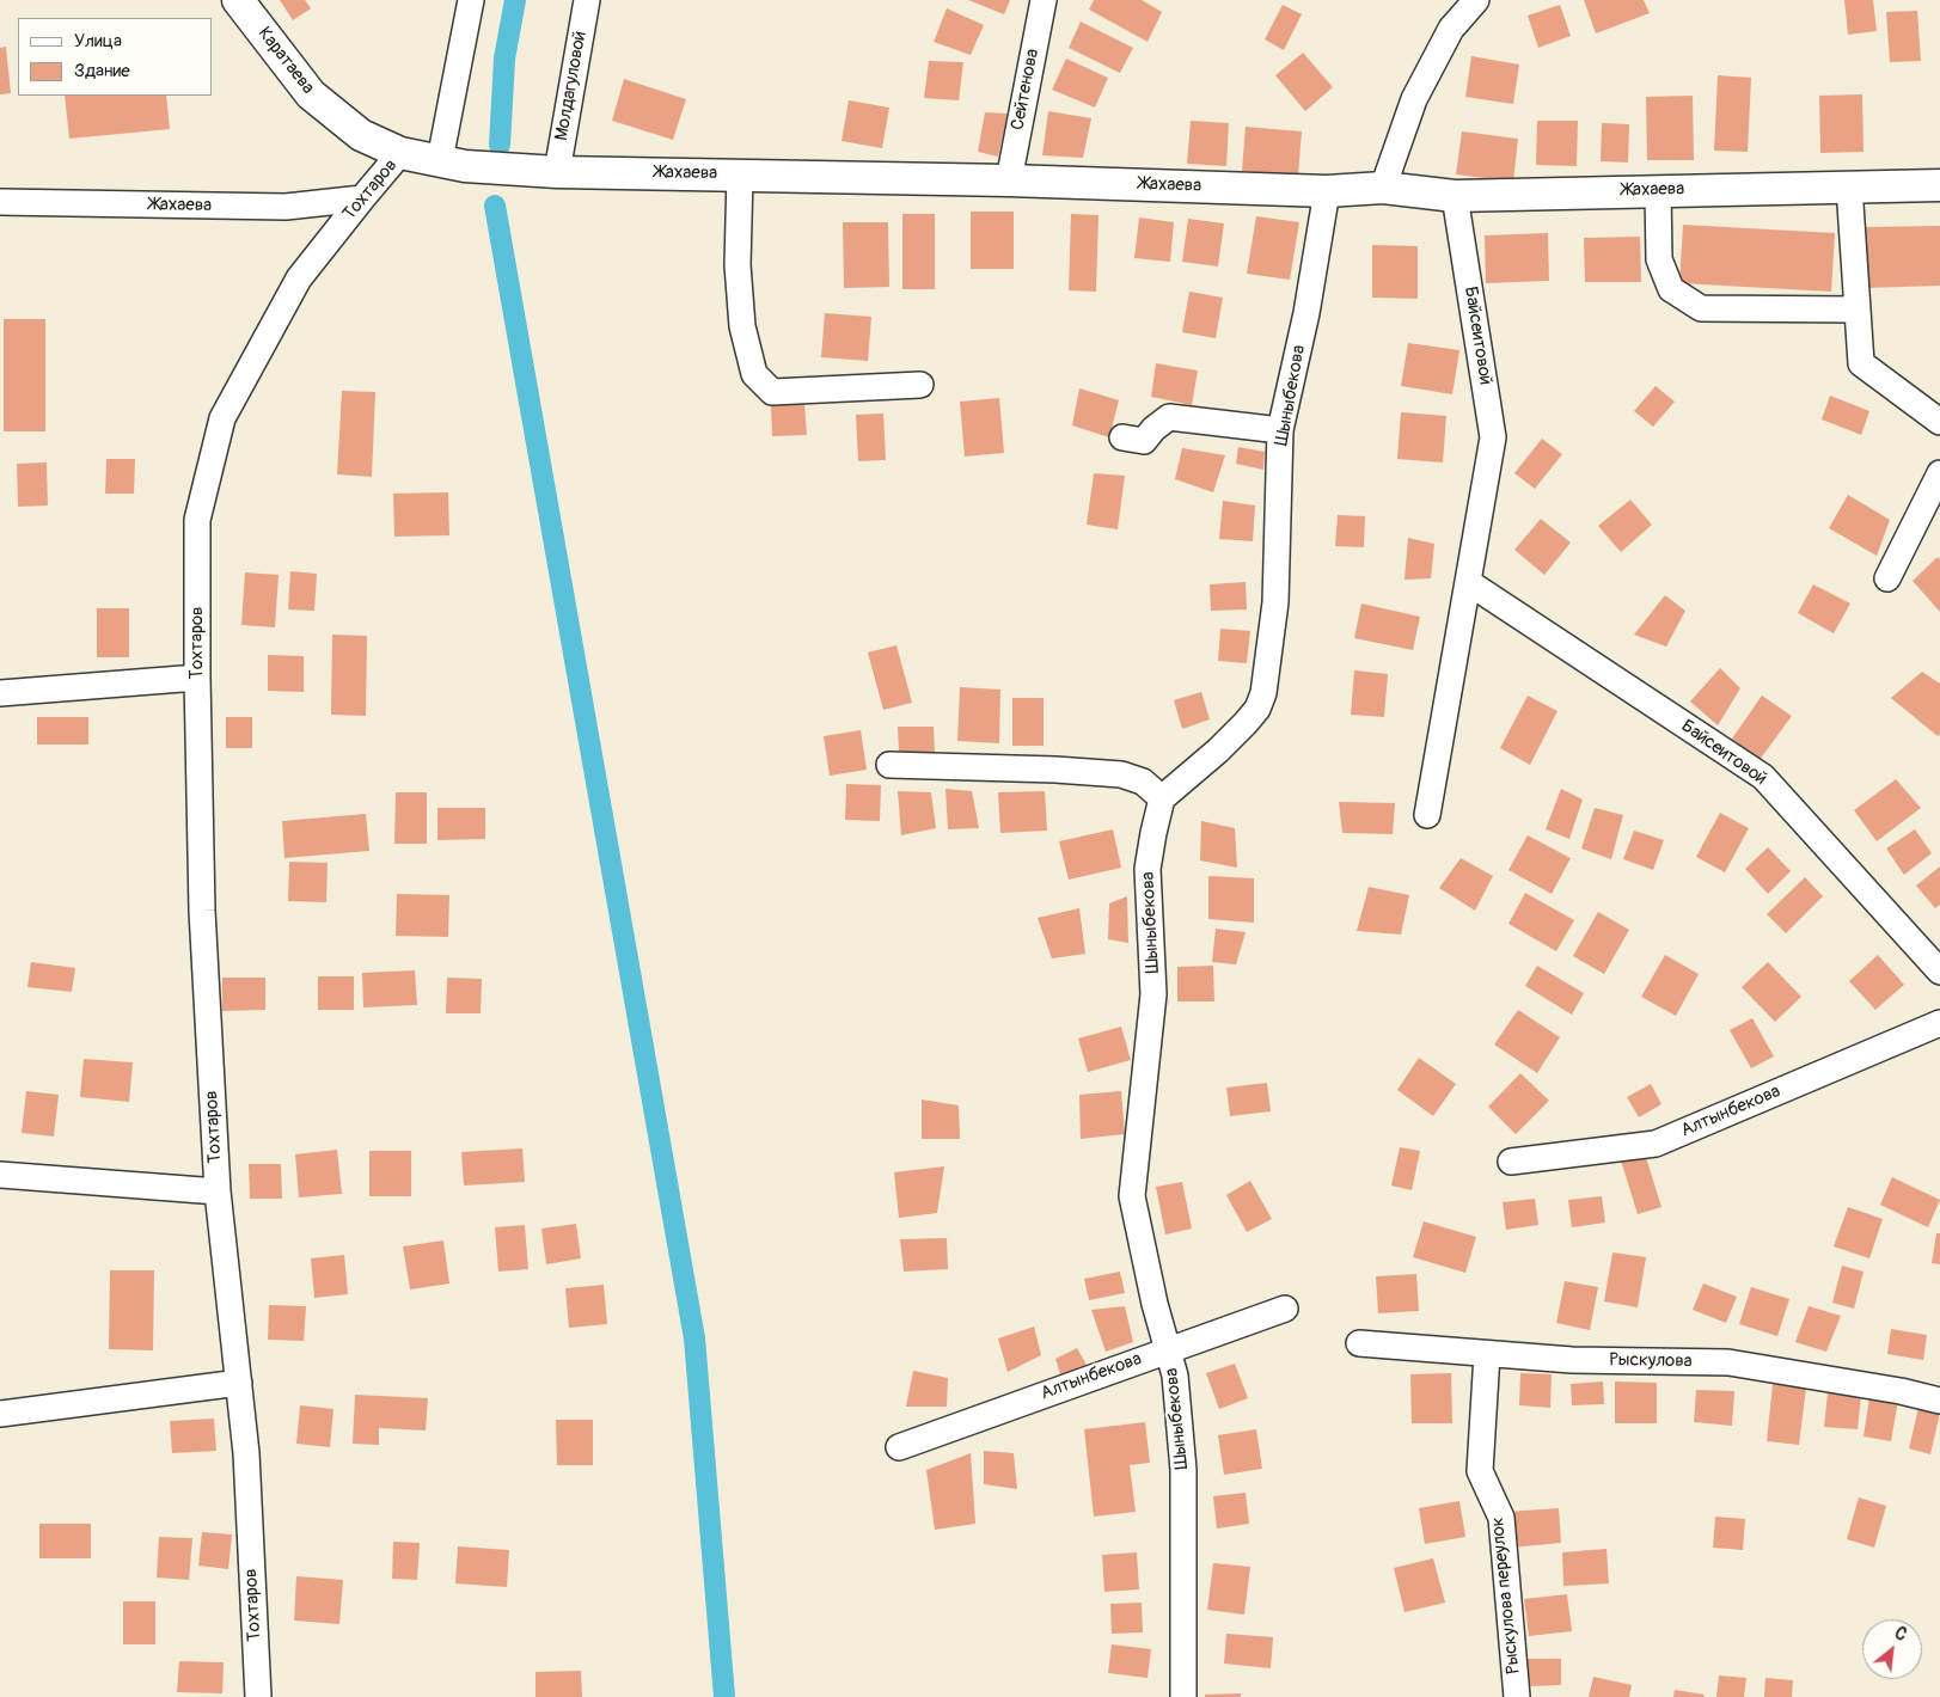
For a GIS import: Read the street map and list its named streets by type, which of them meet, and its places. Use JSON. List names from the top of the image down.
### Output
{
  "streets": {
    "street": [
      "Каратаева",
      "Молдагуловой",
      "Сейтенова",
      "Жахаева",
      "Тохтаров",
      "Байсеитовой",
      "Шыныбекова",
      "Алтынбекова",
      "Рыскулова",
      "Рыскулова переулок"
    ]
  },
  "crossings": [
    ["Каратаева", "Жахаева"],
    ["Каратаева", "Тохтаров"],
    ["Молдагуловой", "Жахаева"],
    ["Сейтенова", "Жахаева"],
    ["Жахаева", "Тохтаров"],
    ["Жахаева", "Байсеитовой"],
    ["Жахаева", "Шыныбекова"],
    ["Шыныбекова", "Алтынбекова"],
    ["Рыскулова", "Рыскулова переулок"]
  ],
  "legend": ["Улица", "Здание"],
  "north": "top right"
}
